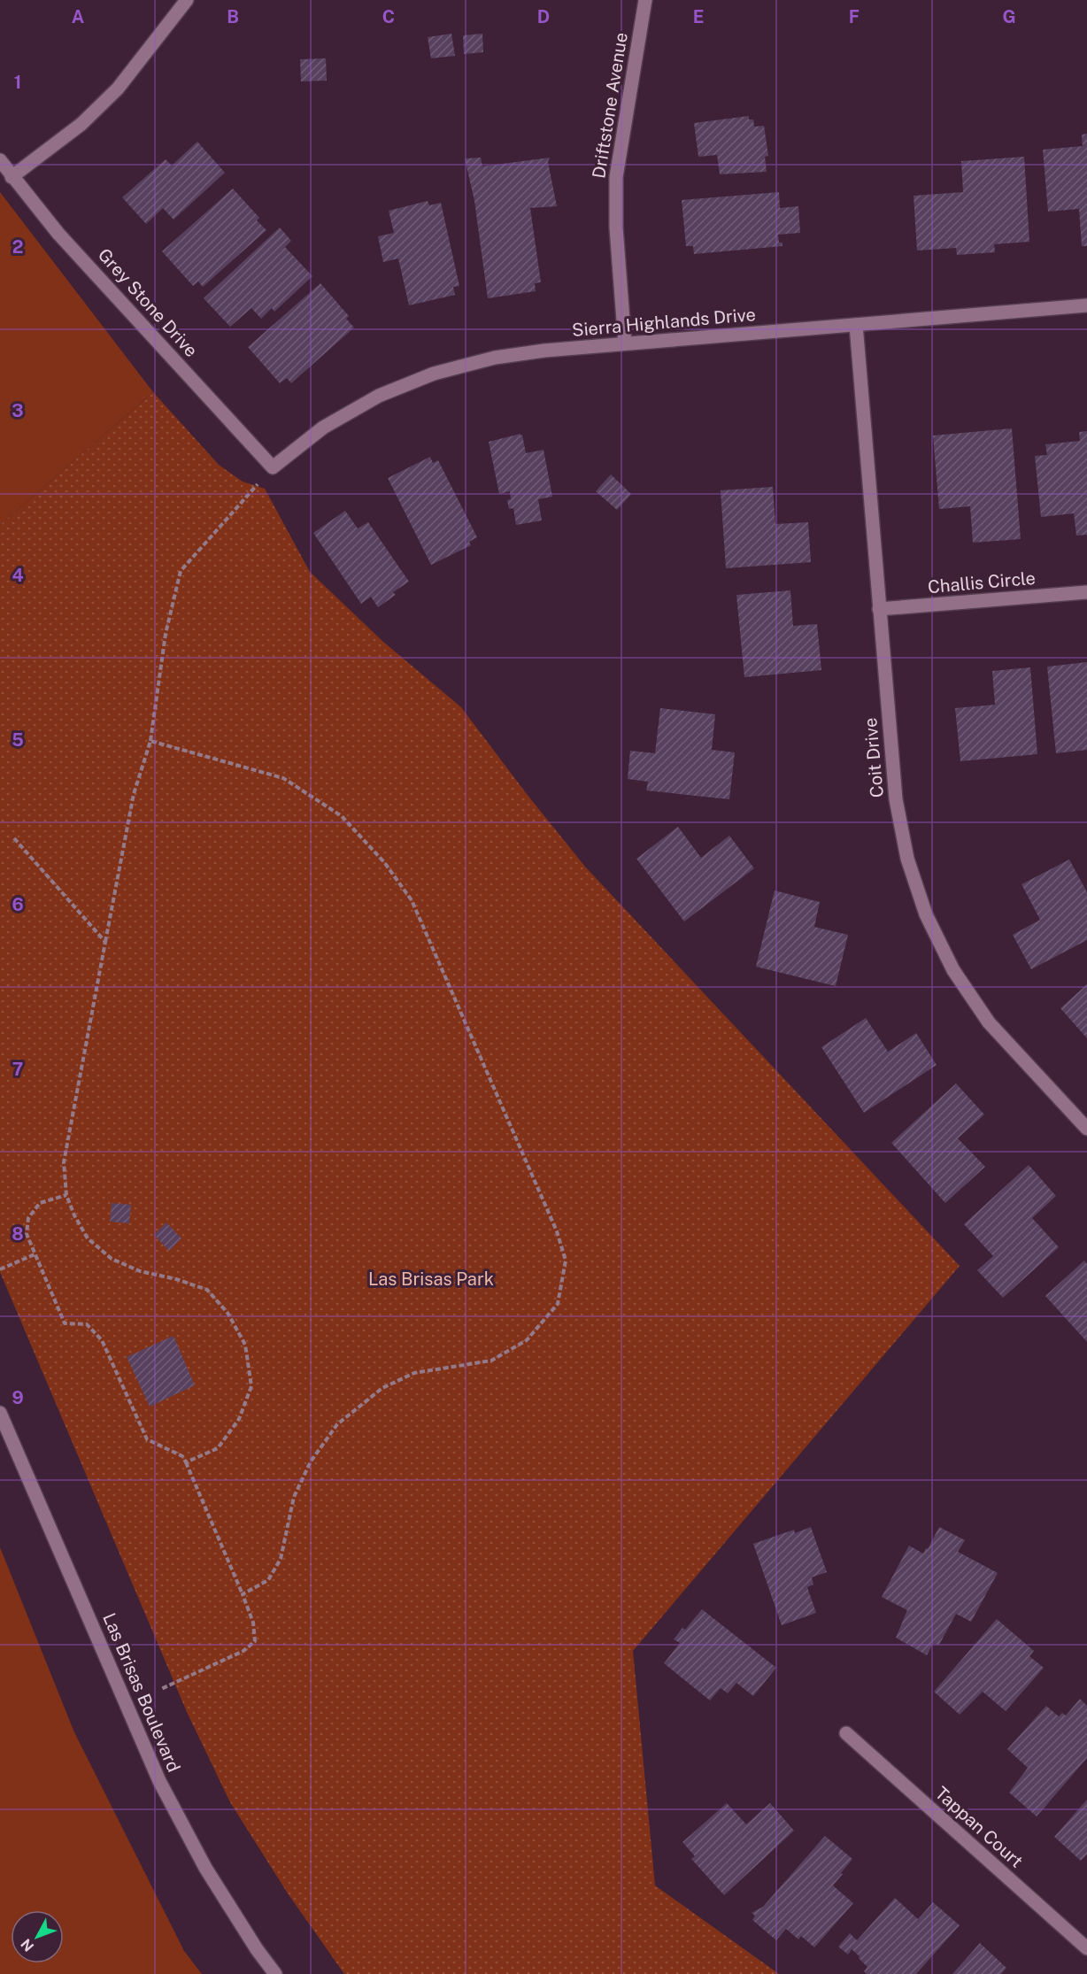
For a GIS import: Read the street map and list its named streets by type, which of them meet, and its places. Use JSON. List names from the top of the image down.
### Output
{
  "streets": {
    "street": [
      "Driftstone Avenue",
      "Grey Stone Drive",
      "Sierra Highlands Drive",
      "Challis Circle",
      "Coit Drive",
      "Las Brisas Boulevard",
      "Tappan Court"
    ]
  },
  "crossings": [
    ["Driftstone Avenue", "Sierra Highlands Drive"],
    ["Grey Stone Drive", "Sierra Highlands Drive"],
    ["Sierra Highlands Drive", "Coit Drive"],
    ["Challis Circle", "Coit Drive"]
  ],
  "parks": ["Las Brisas Park"],
  "north": "bottom left",
  "grid": {
    "columns": [
      "A",
      "B",
      "C",
      "D",
      "E",
      "F",
      "G"
    ],
    "rows": [
      "1",
      "2",
      "3",
      "4",
      "5",
      "6",
      "7",
      "8",
      "9"
    ]
  }
}
